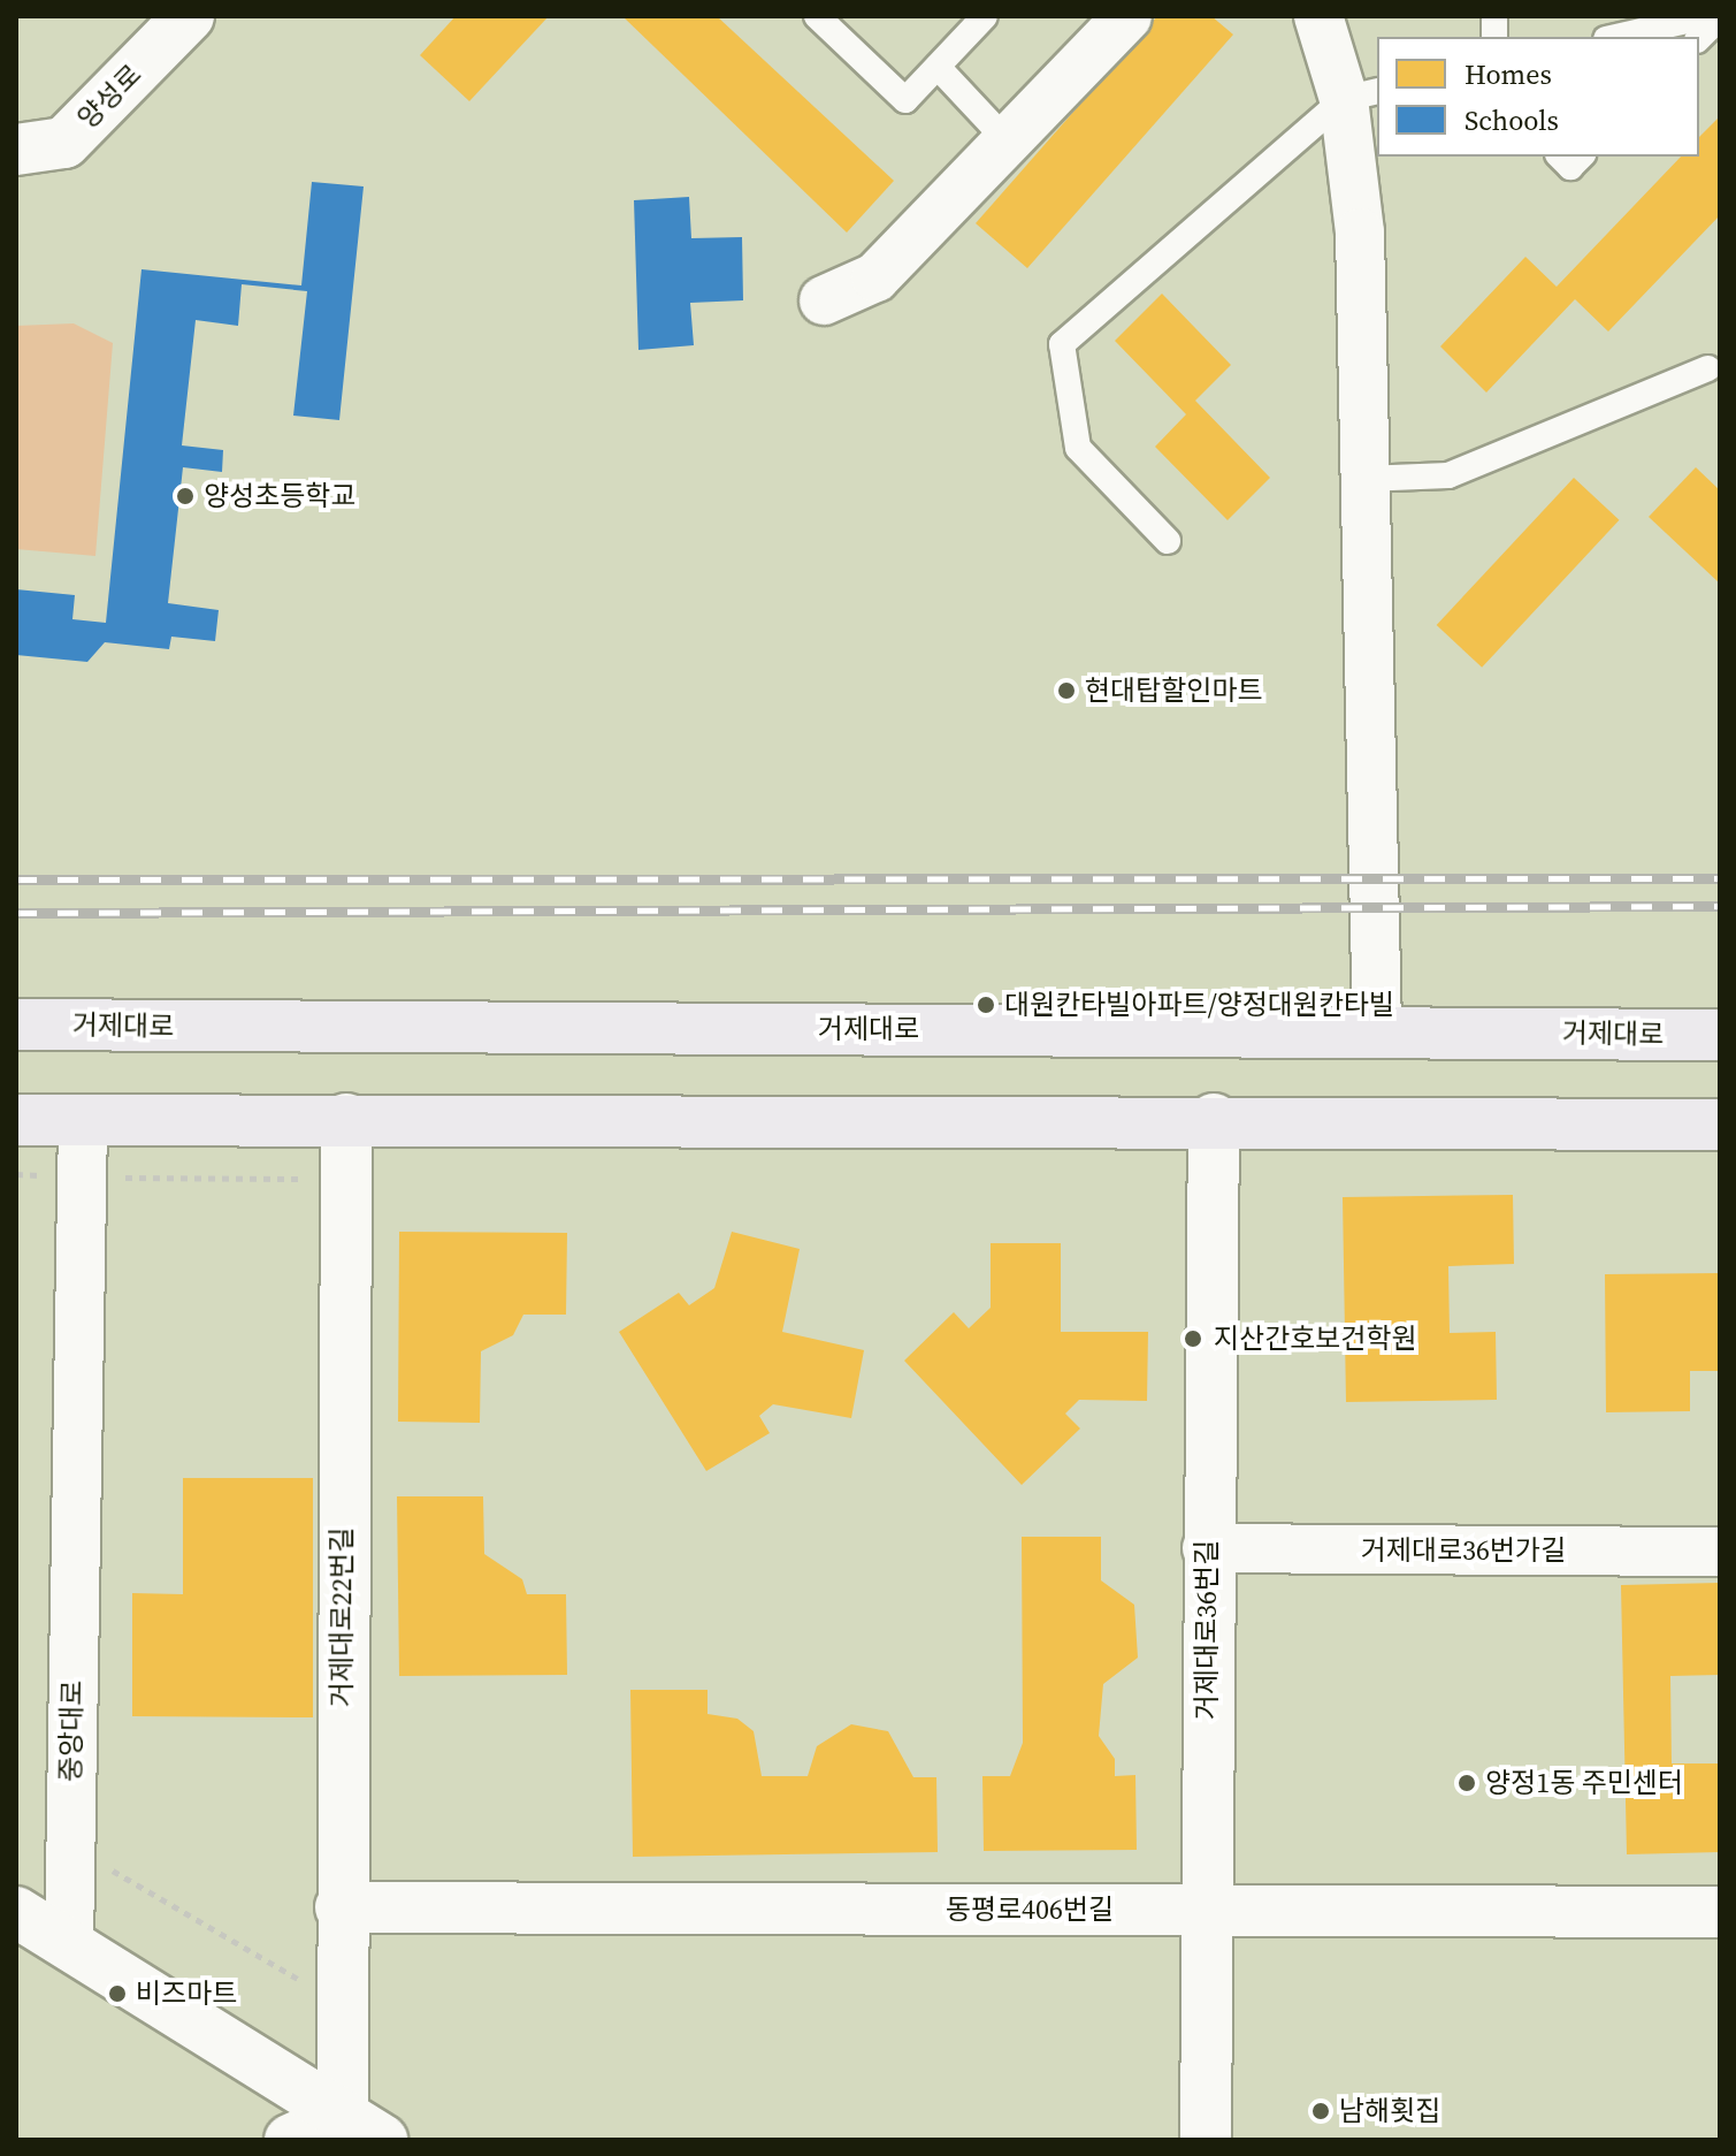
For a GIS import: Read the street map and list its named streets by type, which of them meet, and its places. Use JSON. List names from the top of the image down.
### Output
{
  "streets": {
    "main road": ["거제대로"],
    "street": [
      "양성로",
      "거제대로36번가길",
      "거제대로22번길",
      "거제대로36번길",
      "중앙대로",
      "동평로406번길"
    ]
  },
  "crossings": [
    ["거제대로36번가길", "거제대로36번길"],
    ["거제대로22번길", "동평로406번길"],
    ["거제대로36번길", "동평로406번길"]
  ],
  "places": [
    "양성초등학교",
    "현대탑할인마트",
    "대원칸타빌아파트/양정대원칸타빌",
    "지산간호보건학원",
    "양정1동 주민센터",
    "비즈마트",
    "남해횟집"
  ],
  "legend": ["Homes", "Schools"]
}
